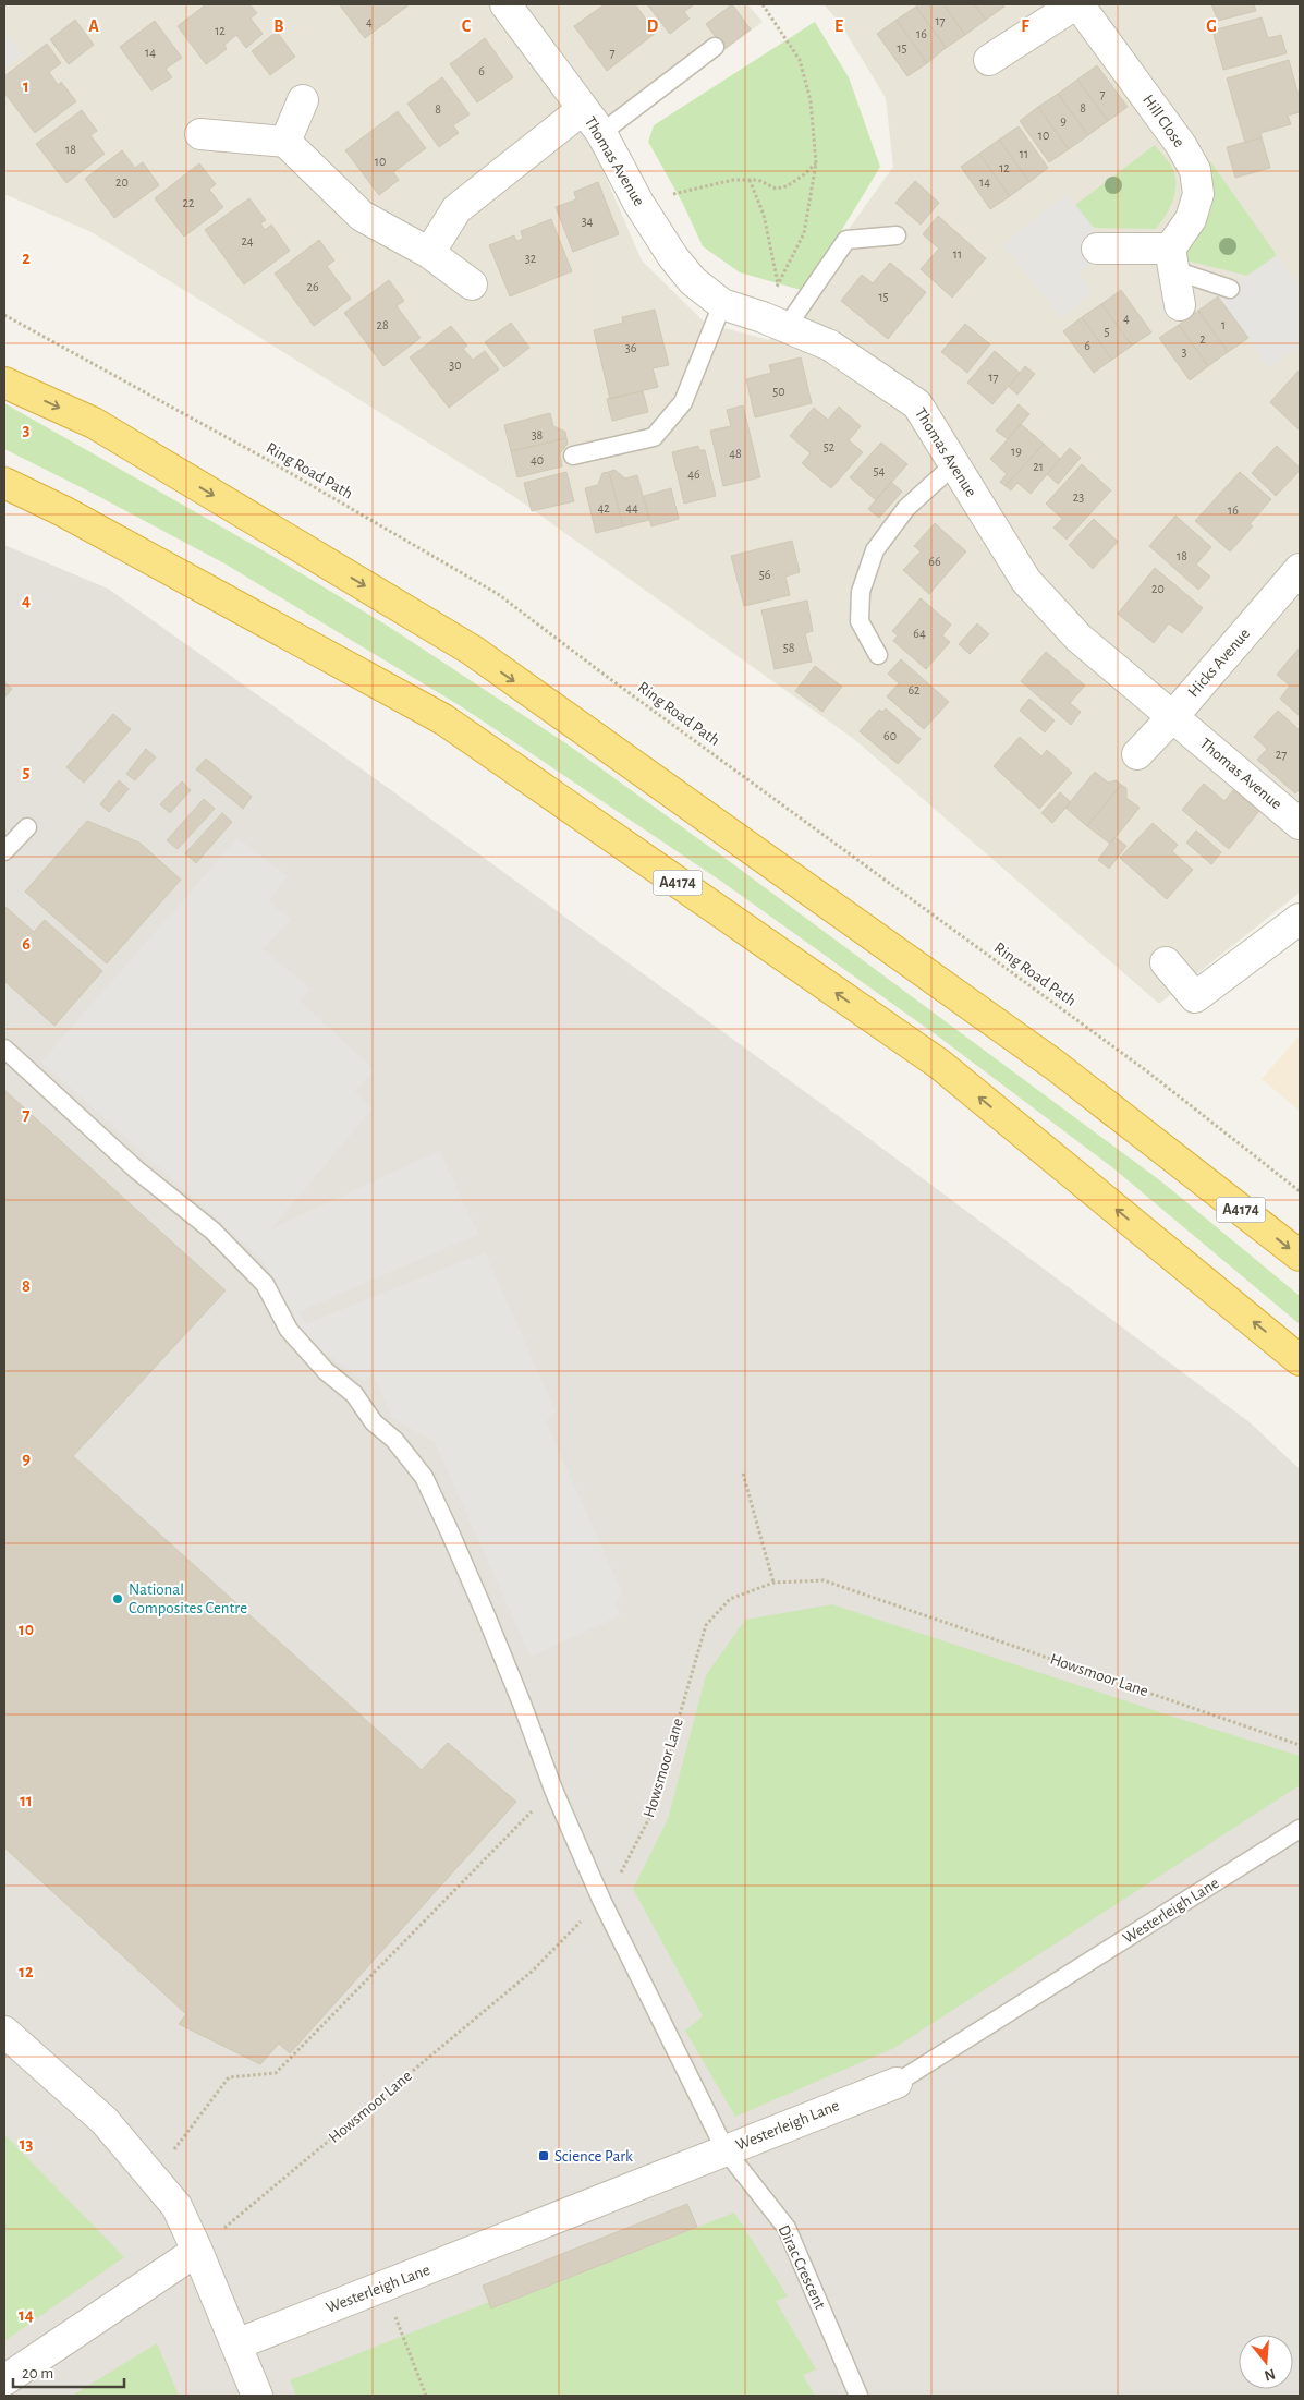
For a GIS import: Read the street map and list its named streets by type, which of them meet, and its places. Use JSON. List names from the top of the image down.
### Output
{
  "streets": {
    "highway": ["A4174"],
    "street": [
      "Hill Close",
      "Thomas Avenue",
      "Hicks Avenue",
      "Westerleigh Lane"
    ],
    "lane": ["Dirac Crescent"],
    "path": ["Ring Road Path", "Howsmoor Lane"]
  },
  "crossings": [
    ["Thomas Avenue", "Hicks Avenue"],
    ["Howsmoor Lane", "Dirac Crescent"],
    ["Westerleigh Lane", "Dirac Crescent"]
  ],
  "places": {
    "other": ["National Composites Centre"],
    "transit": ["Science Park"]
  },
  "house_numbers": [
    "17",
    "4",
    "12",
    "16",
    "15",
    "14",
    "7",
    "6",
    "7",
    "8",
    "8",
    "9",
    "10",
    "18",
    "11",
    "10",
    "12",
    "20",
    "14",
    "22",
    "34",
    "24",
    "11",
    "32",
    "26",
    "15",
    "4",
    "28",
    "1",
    "5",
    "2",
    "6",
    "36",
    "3",
    "30",
    "17",
    "50",
    "38",
    "52",
    "19",
    "48",
    "40",
    "21",
    "54",
    "46",
    "23",
    "42",
    "44",
    "16",
    "18",
    "66",
    "56",
    "20",
    "64",
    "58",
    "62",
    "60",
    "27"
  ],
  "scale_bar": "20 m",
  "north": "bottom",
  "grid": {
    "columns": [
      "A",
      "B",
      "C",
      "D",
      "E",
      "F",
      "G"
    ],
    "rows": [
      "1",
      "2",
      "3",
      "4",
      "5",
      "6",
      "7",
      "8",
      "9",
      "10",
      "11",
      "12",
      "13",
      "14"
    ]
  }
}
